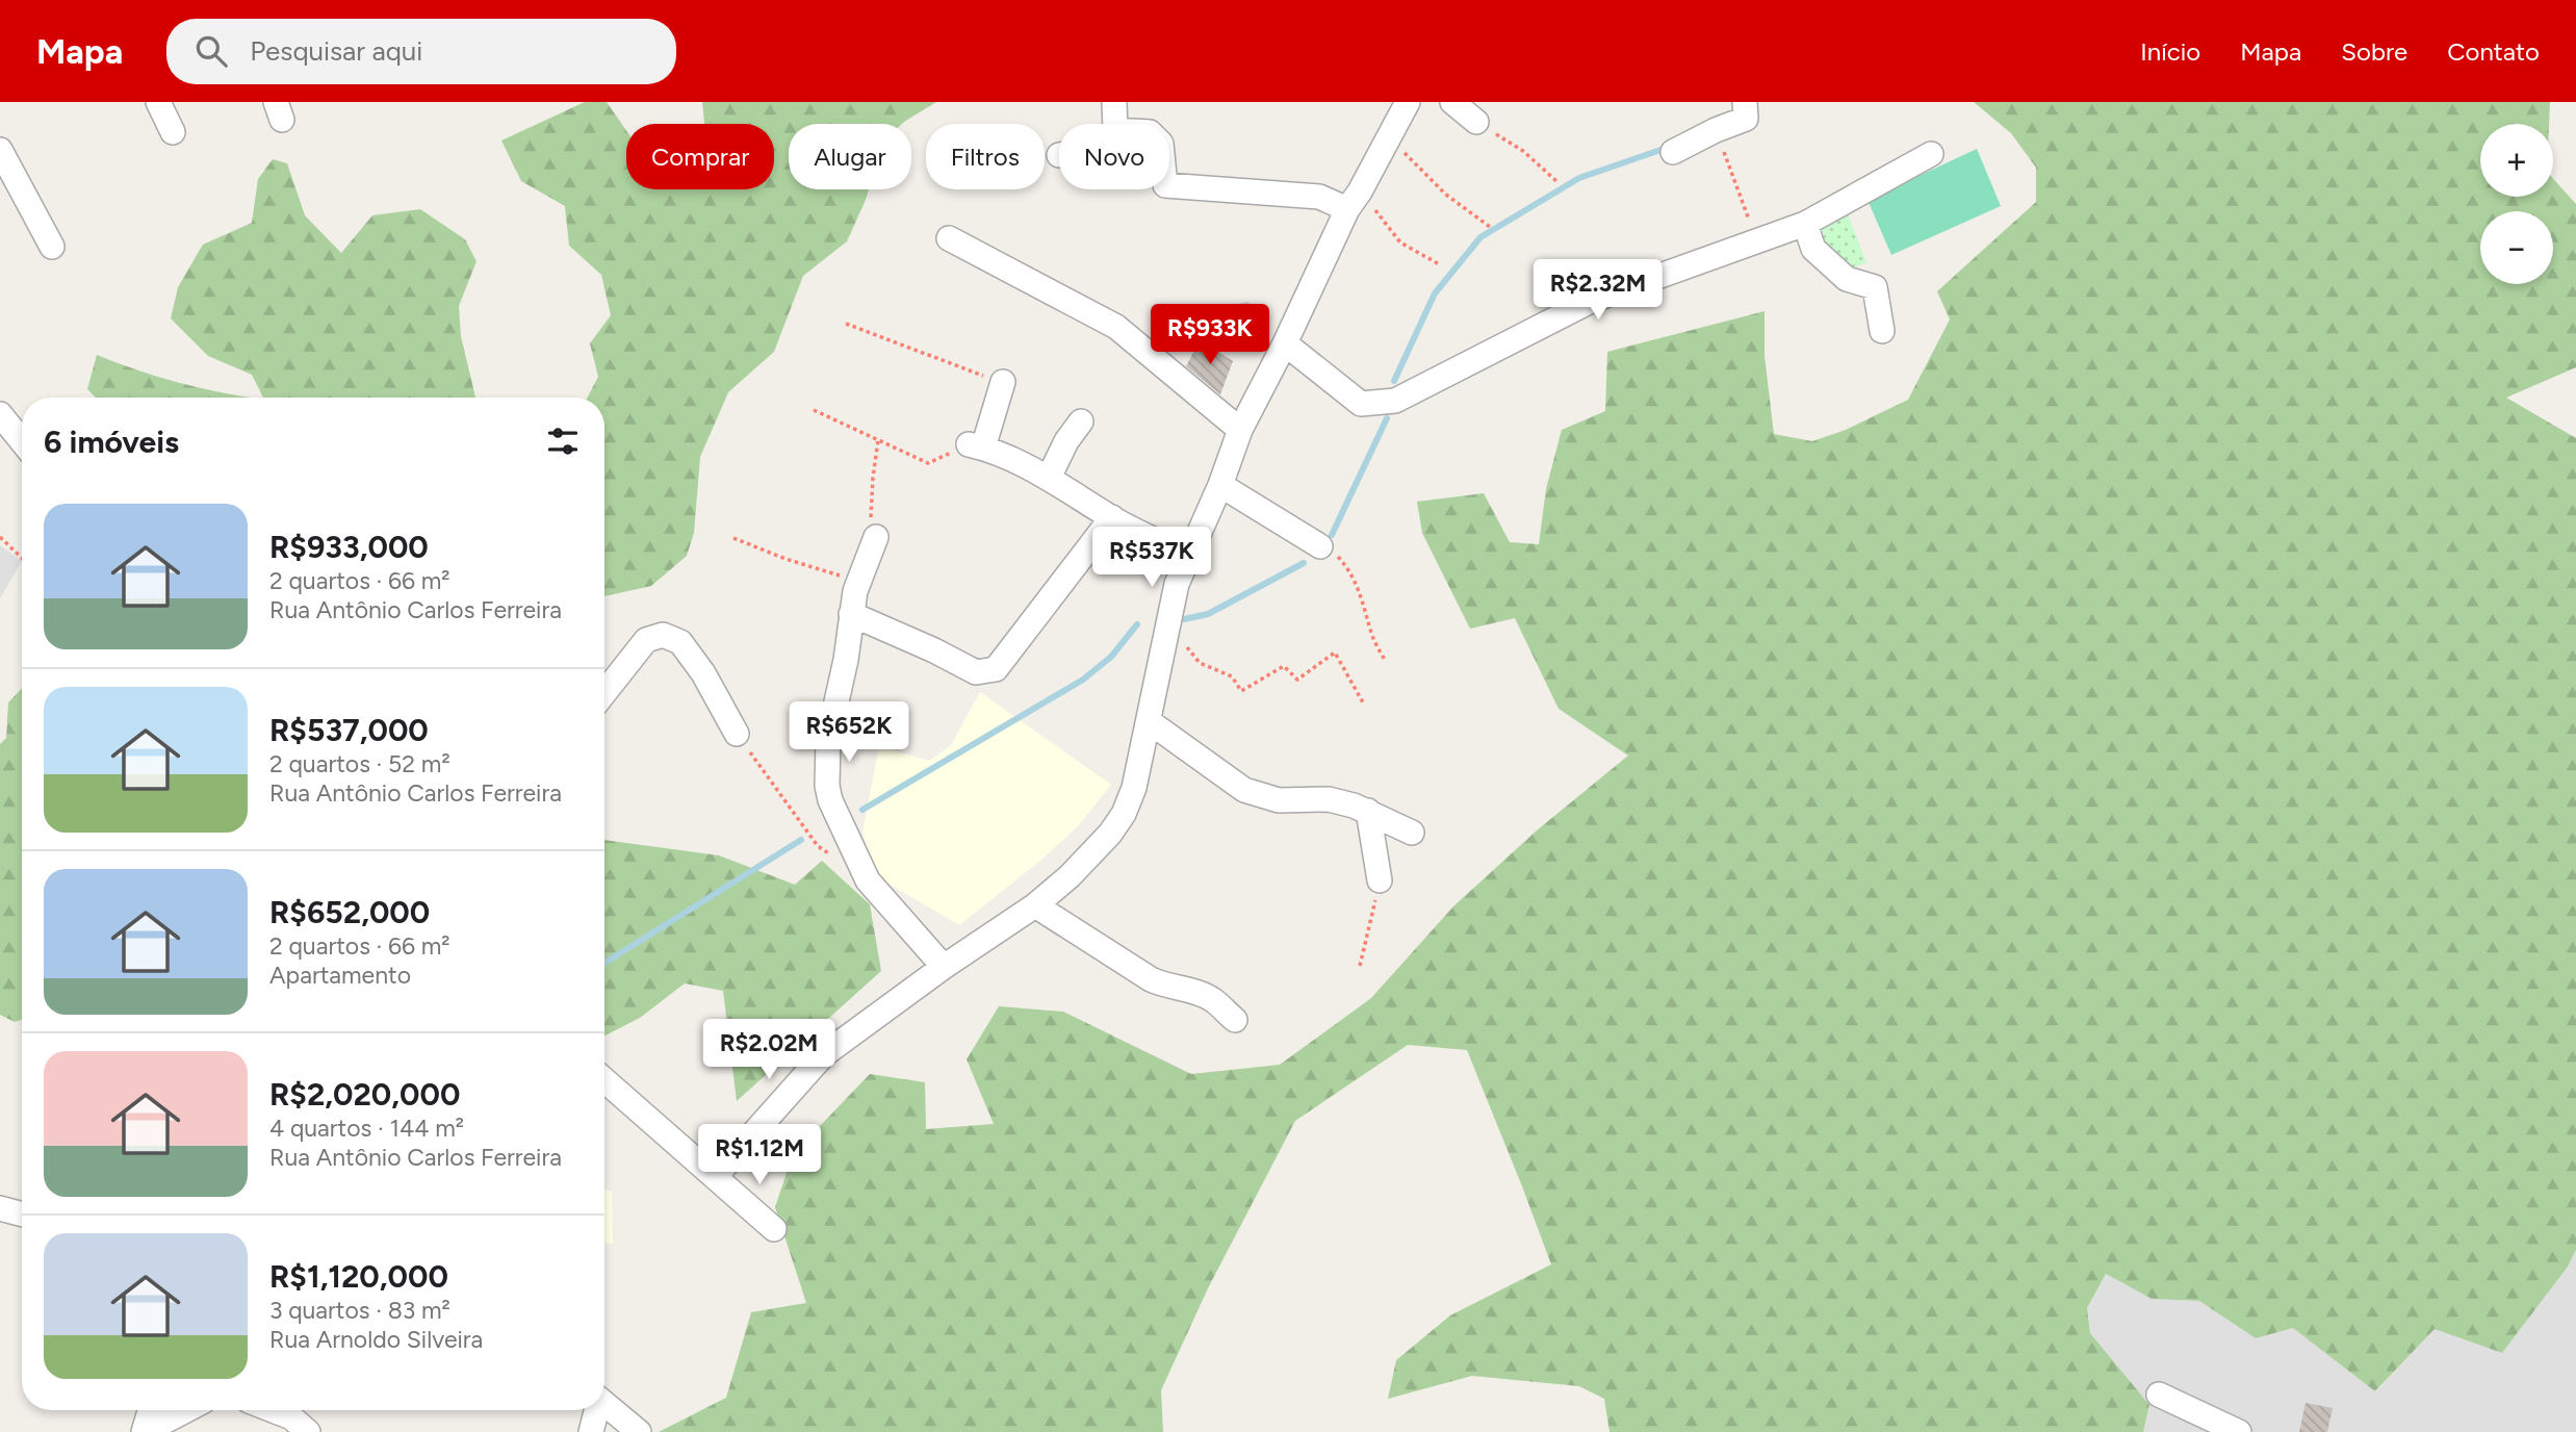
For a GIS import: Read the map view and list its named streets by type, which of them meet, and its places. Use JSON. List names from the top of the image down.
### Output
{
  "page": {
    "header": "Mapa",
    "search": "Pesquisar aqui",
    "nav": [
      "Início",
      "Mapa",
      "Sobre",
      "Contato"
    ],
    "map_buttons": ["+", "−"],
    "chip": [
      "Comprar",
      "Alugar",
      "Filtros",
      "Novo"
    ],
    "price": [
      "R$2.32M",
      "R$933K",
      "R$537K",
      "R$652K",
      "R$2.02M",
      "R$1.12M"
    ],
    "heading": "6 imóveis",
    "list": [
      {
        "name": "R$933,000",
        "note": "2 quartos · 66 m² · Rua Antônio Carlos Ferreira"
      },
      {
        "name": "R$537,000",
        "note": "2 quartos · 52 m² · Rua Antônio Carlos Ferreira"
      },
      {
        "name": "R$652,000",
        "note": "2 quartos · 66 m² · Apartamento"
      },
      {
        "name": "R$2,020,000",
        "note": "4 quartos · 144 m² · Rua Antônio Carlos Ferreira"
      },
      {
        "name": "R$1,120,000",
        "note": "3 quartos · 83 m² · Rua Arnoldo Silveira"
      }
    ]
  }
}
